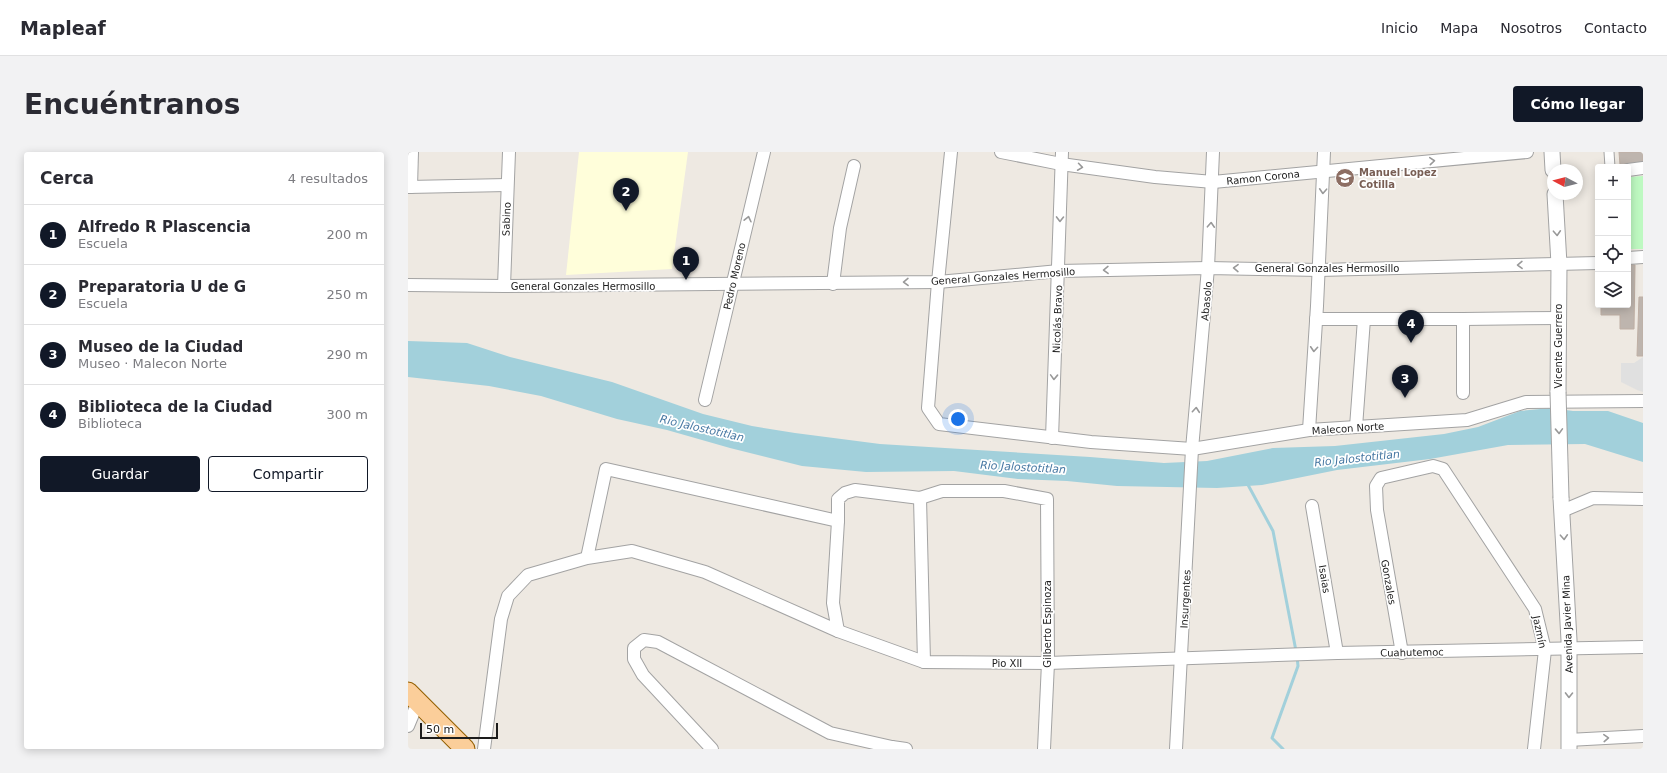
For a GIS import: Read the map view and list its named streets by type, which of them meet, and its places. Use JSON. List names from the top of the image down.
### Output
{
  "streets": {
    "street": [
      "Ramon Corona",
      "Sabino",
      "General Gonzales Hermosillo",
      "Pedro Moreno",
      "Abasolo",
      "Nicolás Bravo",
      "Vicente Guerrero",
      "Malecon Norte",
      "Isaias",
      "Gonzales",
      "Insurgentes",
      "Gilberto Espinoza",
      "Avenida Javier Mina",
      "Jazmín",
      "Cuahutemoc",
      "Pio XII"
    ]
  },
  "crossings": [
    ["Ramon Corona", "Abasolo"],
    ["Ramon Corona", "Nicolás Bravo"],
    ["Sabino", "General Gonzales Hermosillo"],
    ["General Gonzales Hermosillo", "Pedro Moreno"],
    ["General Gonzales Hermosillo", "Abasolo"],
    ["General Gonzales Hermosillo", "Nicolás Bravo"],
    ["General Gonzales Hermosillo", "Vicente Guerrero"],
    ["General Gonzales Hermosillo", "Malecon Norte"],
    ["Abasolo", "Malecon Norte"],
    ["Abasolo", "Insurgentes"],
    ["Nicolás Bravo", "Malecon Norte"],
    ["Vicente Guerrero", "Avenida Javier Mina"],
    ["Malecon Norte", "Insurgentes"],
    ["Isaias", "Cuahutemoc"],
    ["Gonzales", "Jazmín"],
    ["Gonzales", "Cuahutemoc"],
    ["Insurgentes", "Cuahutemoc"],
    ["Insurgentes", "Pio XII"],
    ["Gilberto Espinoza", "Pio XII"],
    ["Avenida Javier Mina", "Cuahutemoc"],
    ["Jazmín", "Cuahutemoc"],
    ["Cuahutemoc", "Pio XII"]
  ],
  "one_way": [
    "Ramon Corona",
    "Abasolo",
    "Nicolás Bravo",
    "Vicente Guerrero",
    "Avenida Javier Mina"
  ],
  "water": ["Rio Jalostotitlan"],
  "places": {
    "school or university": ["Manuel Lopez Cotilla"]
  },
  "scale_bar": "50 m",
  "north": "left",
  "page": {
    "header": "Mapleaf",
    "nav": [
      "Inicio",
      "Mapa",
      "Nosotros",
      "Contacto"
    ],
    "buttons": [
      "Cómo llegar",
      ["Guardar", "Compartir"]
    ],
    "title": "Encuéntranos",
    "heading": ["Cerca", "4 resultados"],
    "map_buttons": ["+", "−"],
    "pins": [
      "2",
      "1",
      "4",
      "3"
    ],
    "list": [
      {
        "mark": "1",
        "name": "Alfredo R Plascencia",
        "note": "Escuela",
        "value": "200 m"
      },
      {
        "mark": "2",
        "name": "Preparatoria U de G",
        "note": "Escuela",
        "value": "250 m"
      },
      {
        "mark": "3",
        "name": "Museo de la Ciudad",
        "note": "Museo · Malecon Norte",
        "value": "290 m"
      },
      {
        "mark": "4",
        "name": "Biblioteca de la Ciudad",
        "note": "Biblioteca",
        "value": "300 m"
      }
    ],
    "scale": "50 m"
  }
}
